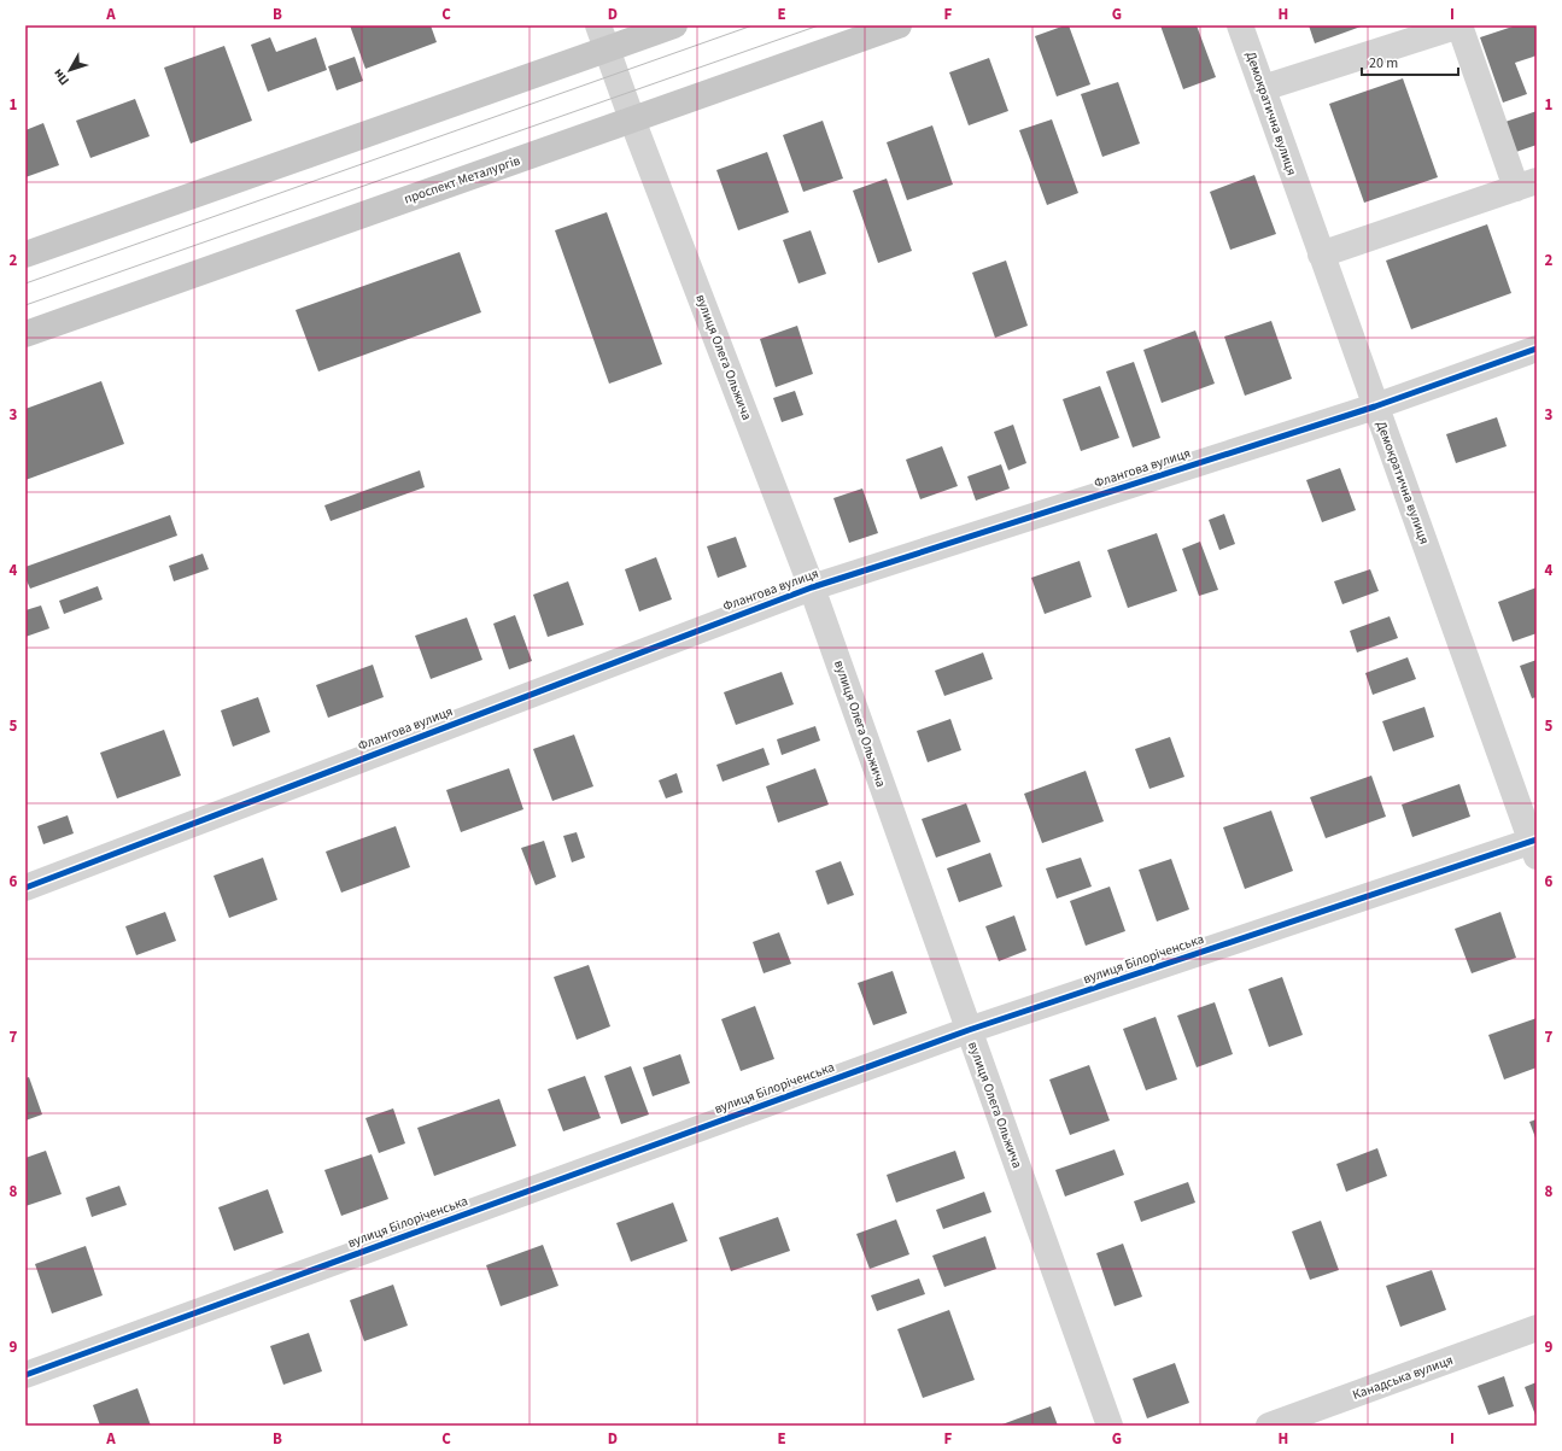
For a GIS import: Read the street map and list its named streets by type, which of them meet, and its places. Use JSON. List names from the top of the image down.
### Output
{
  "streets": {
    "main road": ["проспект Металургів"],
    "street": [
      "Демократична вулиця",
      "вулиця Олега Ольжича",
      "Флангова вулиця",
      "вулиця Білоріченська",
      "Канадська вулиця"
    ]
  },
  "crossings": [
    ["Демократична вулиця", "Флангова вулиця"],
    ["Демократична вулиця", "вулиця Білоріченська"],
    ["проспект Металургів", "вулиця Олега Ольжича"],
    ["вулиця Олега Ольжича", "Флангова вулиця"],
    ["вулиця Олега Ольжича", "вулиця Білоріченська"]
  ],
  "scale_bar": "20 m",
  "north": "bottom left",
  "grid": {
    "columns": [
      "A",
      "B",
      "C",
      "D",
      "E",
      "F",
      "G",
      "H",
      "I"
    ],
    "rows": [
      "1",
      "2",
      "3",
      "4",
      "5",
      "6",
      "7",
      "8",
      "9"
    ]
  }
}
